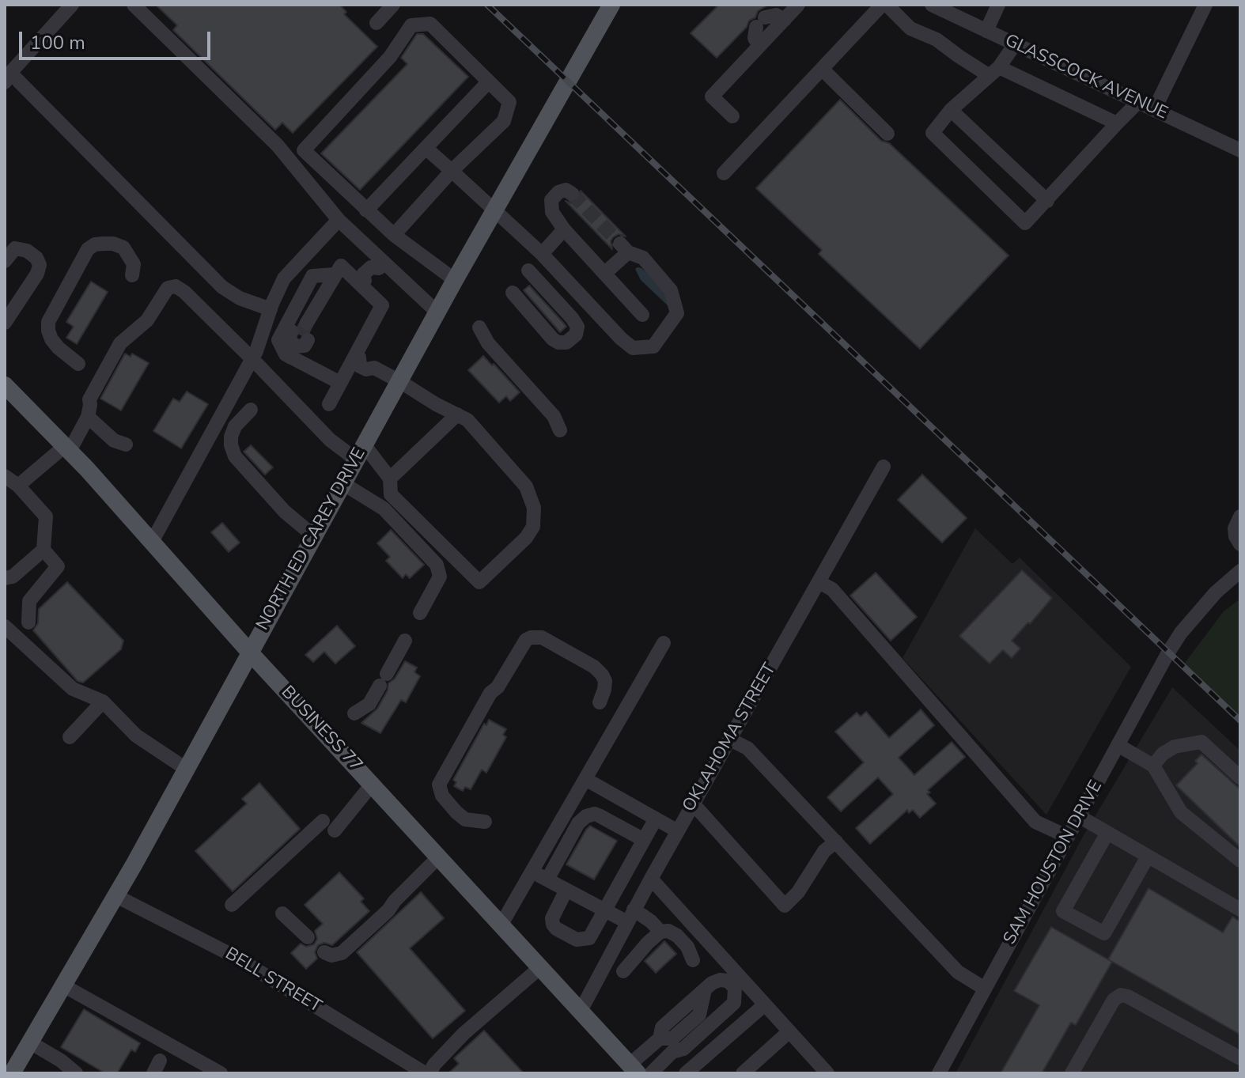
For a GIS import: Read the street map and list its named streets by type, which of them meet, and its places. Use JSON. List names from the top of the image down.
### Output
{
  "streets": {
    "main road": ["NORTH ED CAREY DRIVE", "BUSINESS 77"],
    "street": [
      "GLASSCOCK AVENUE",
      "OKLAHOMA STREET",
      "SAM HOUSTON DRIVE",
      "BELL STREET"
    ]
  },
  "crossings": [
    ["NORTH ED CAREY DRIVE", "BUSINESS 77"],
    ["NORTH ED CAREY DRIVE", "BELL STREET"],
    ["BUSINESS 77", "OKLAHOMA STREET"]
  ],
  "scale_bar": "100 m"
}
